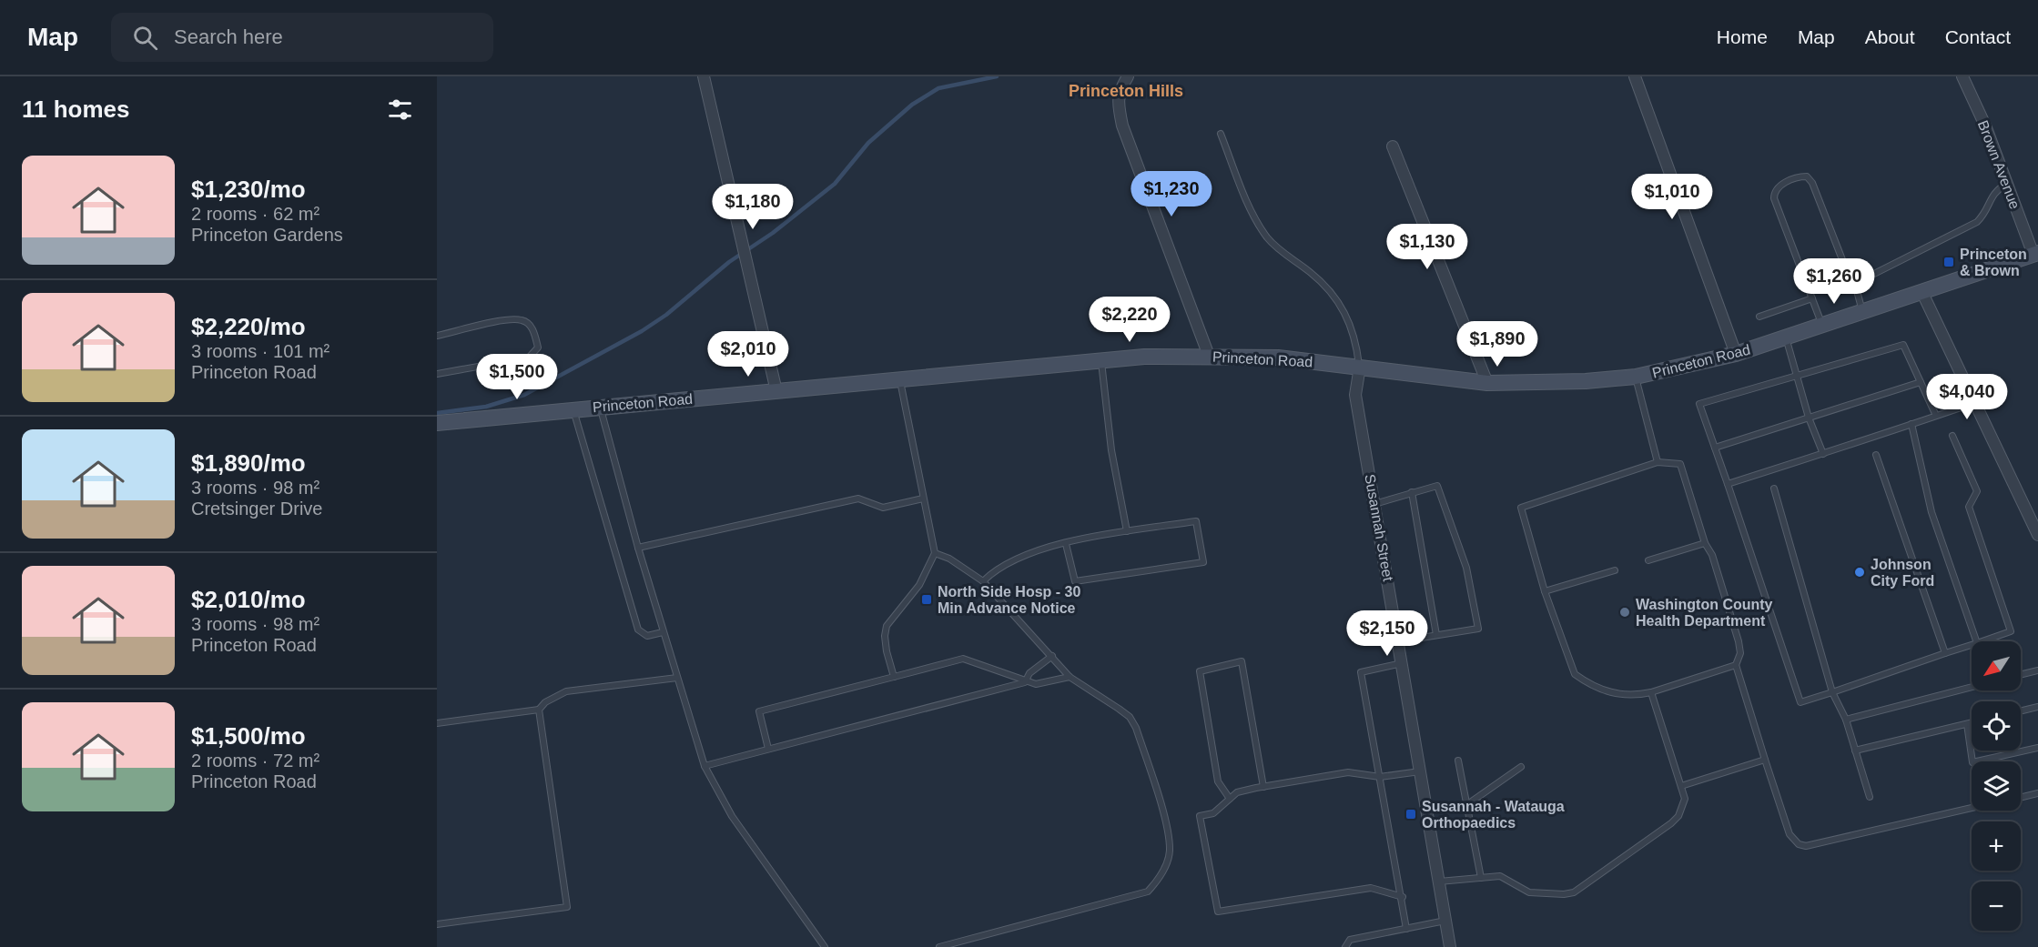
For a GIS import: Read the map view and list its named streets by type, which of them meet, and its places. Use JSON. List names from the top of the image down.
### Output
{
  "streets": {
    "street": ["Brown Avenue", "Princeton Road", "Susannah Street"]
  },
  "crossings": [
    ["Brown Avenue", "Princeton Road"],
    ["Princeton Road", "Susannah Street"]
  ],
  "districts": ["Princeton Hills"],
  "places": {
    "transit": ["Princeton & Brown", "North Side Hosp - 30 Min Advance Notice", "Susannah - Watauga Orthopaedics"],
    "other": ["Johnson City Ford", "Washington County Health Department"]
  },
  "north": "bottom left",
  "page": {
    "header": "Map",
    "search": "Search here",
    "nav": [
      "Home",
      "Map",
      "About",
      "Contact"
    ],
    "heading": "11 homes",
    "list": [
      {
        "name": "$1,230/mo",
        "note": "2 rooms · 62 m² · Princeton Gardens"
      },
      {
        "name": "$2,220/mo",
        "note": "3 rooms · 101 m² · Princeton Road"
      },
      {
        "name": "$1,890/mo",
        "note": "3 rooms · 98 m² · Cretsinger Drive"
      },
      {
        "name": "$2,010/mo",
        "note": "3 rooms · 98 m² · Princeton Road"
      },
      {
        "name": "$1,500/mo",
        "note": "2 rooms · 72 m² · Princeton Road"
      }
    ],
    "price": [
      "$1,230",
      "$1,010",
      "$1,180",
      "$1,130",
      "$1,260",
      "$2,220",
      "$1,890",
      "$2,010",
      "$1,500",
      "$4,040",
      "$2,150"
    ],
    "map_buttons": ["+", "−"]
  }
}
